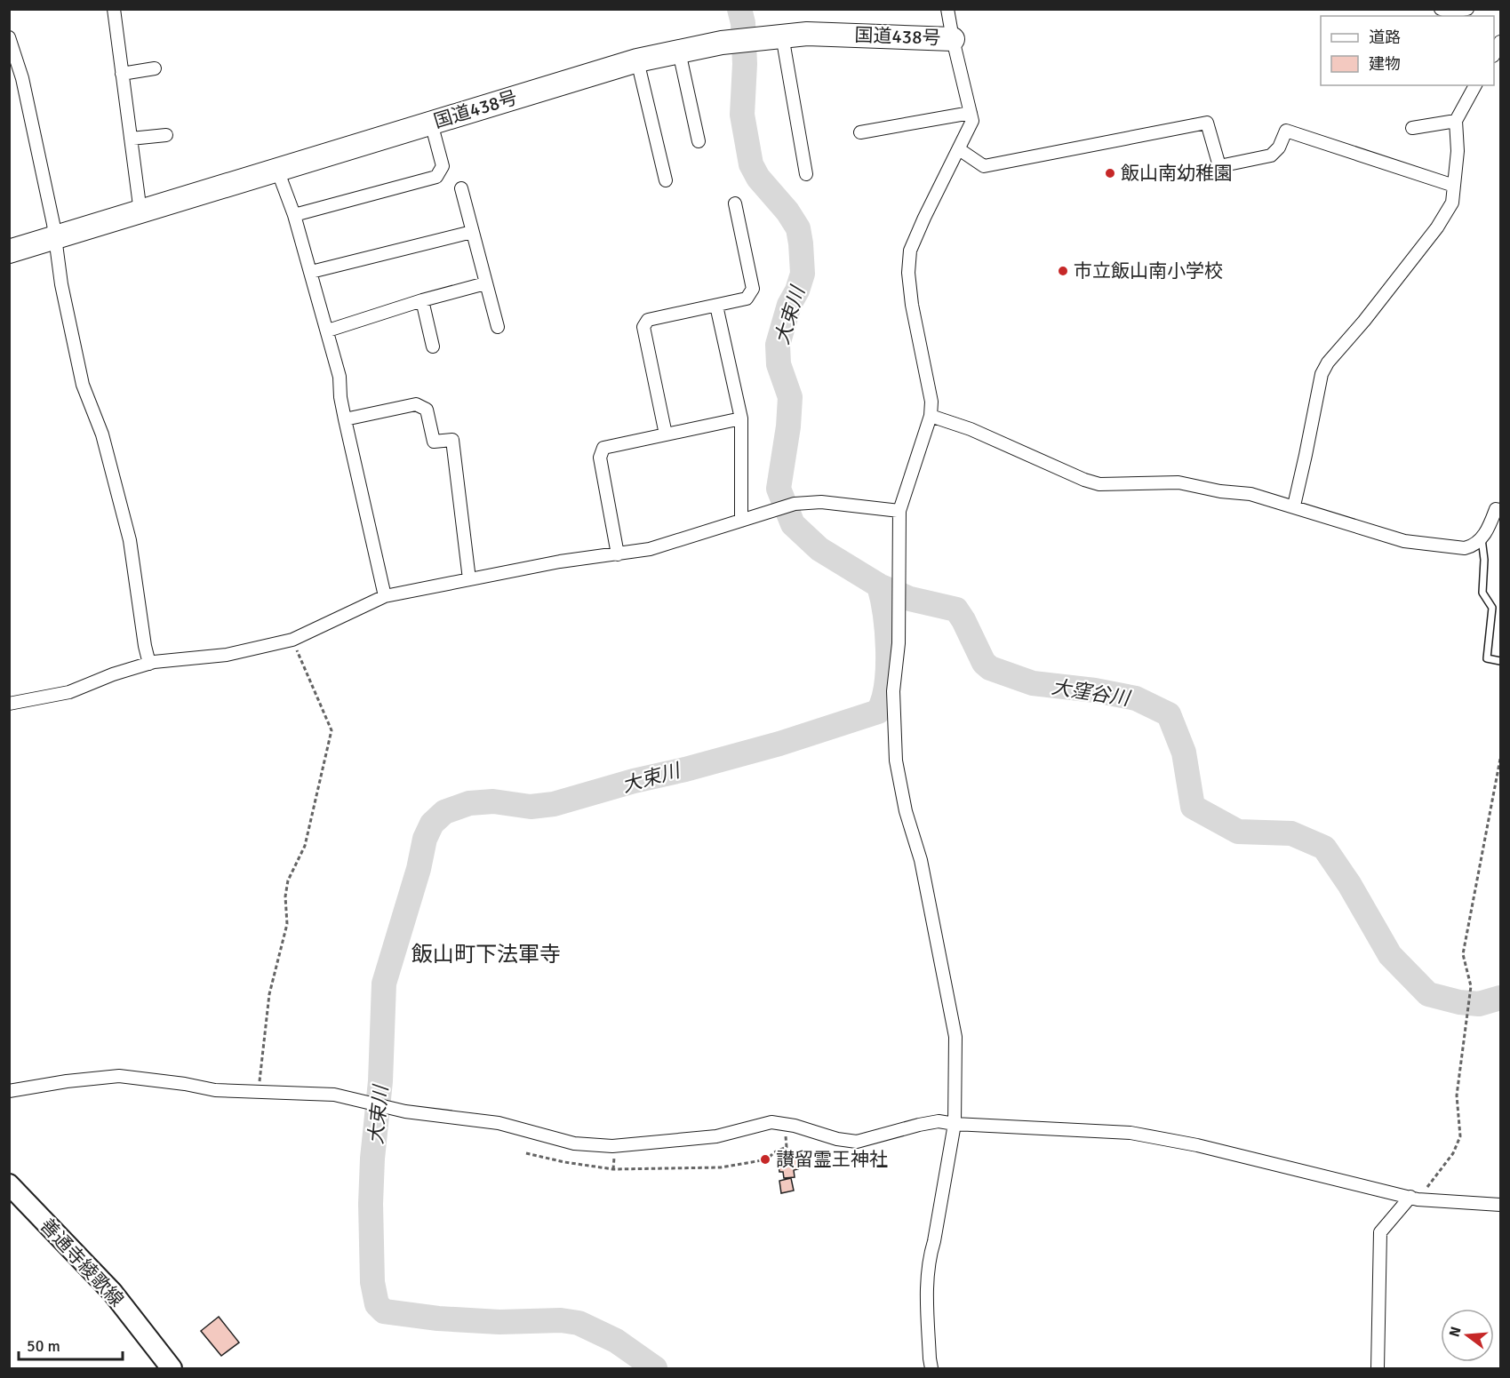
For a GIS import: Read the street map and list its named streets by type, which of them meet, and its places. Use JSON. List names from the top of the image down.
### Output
{
  "streets": {
    "highway": ["国道438号"],
    "main road": ["善通寺綾歌線"]
  },
  "districts": ["飯山町下法軍寺"],
  "water": ["大束川", "大窪谷川"],
  "places": ["飯山南幼稚園", "市立飯山南小学校", "讃留霊王神社"],
  "legend": ["道路", "建物"],
  "scale_bar": "50 m",
  "north": "left"
}
